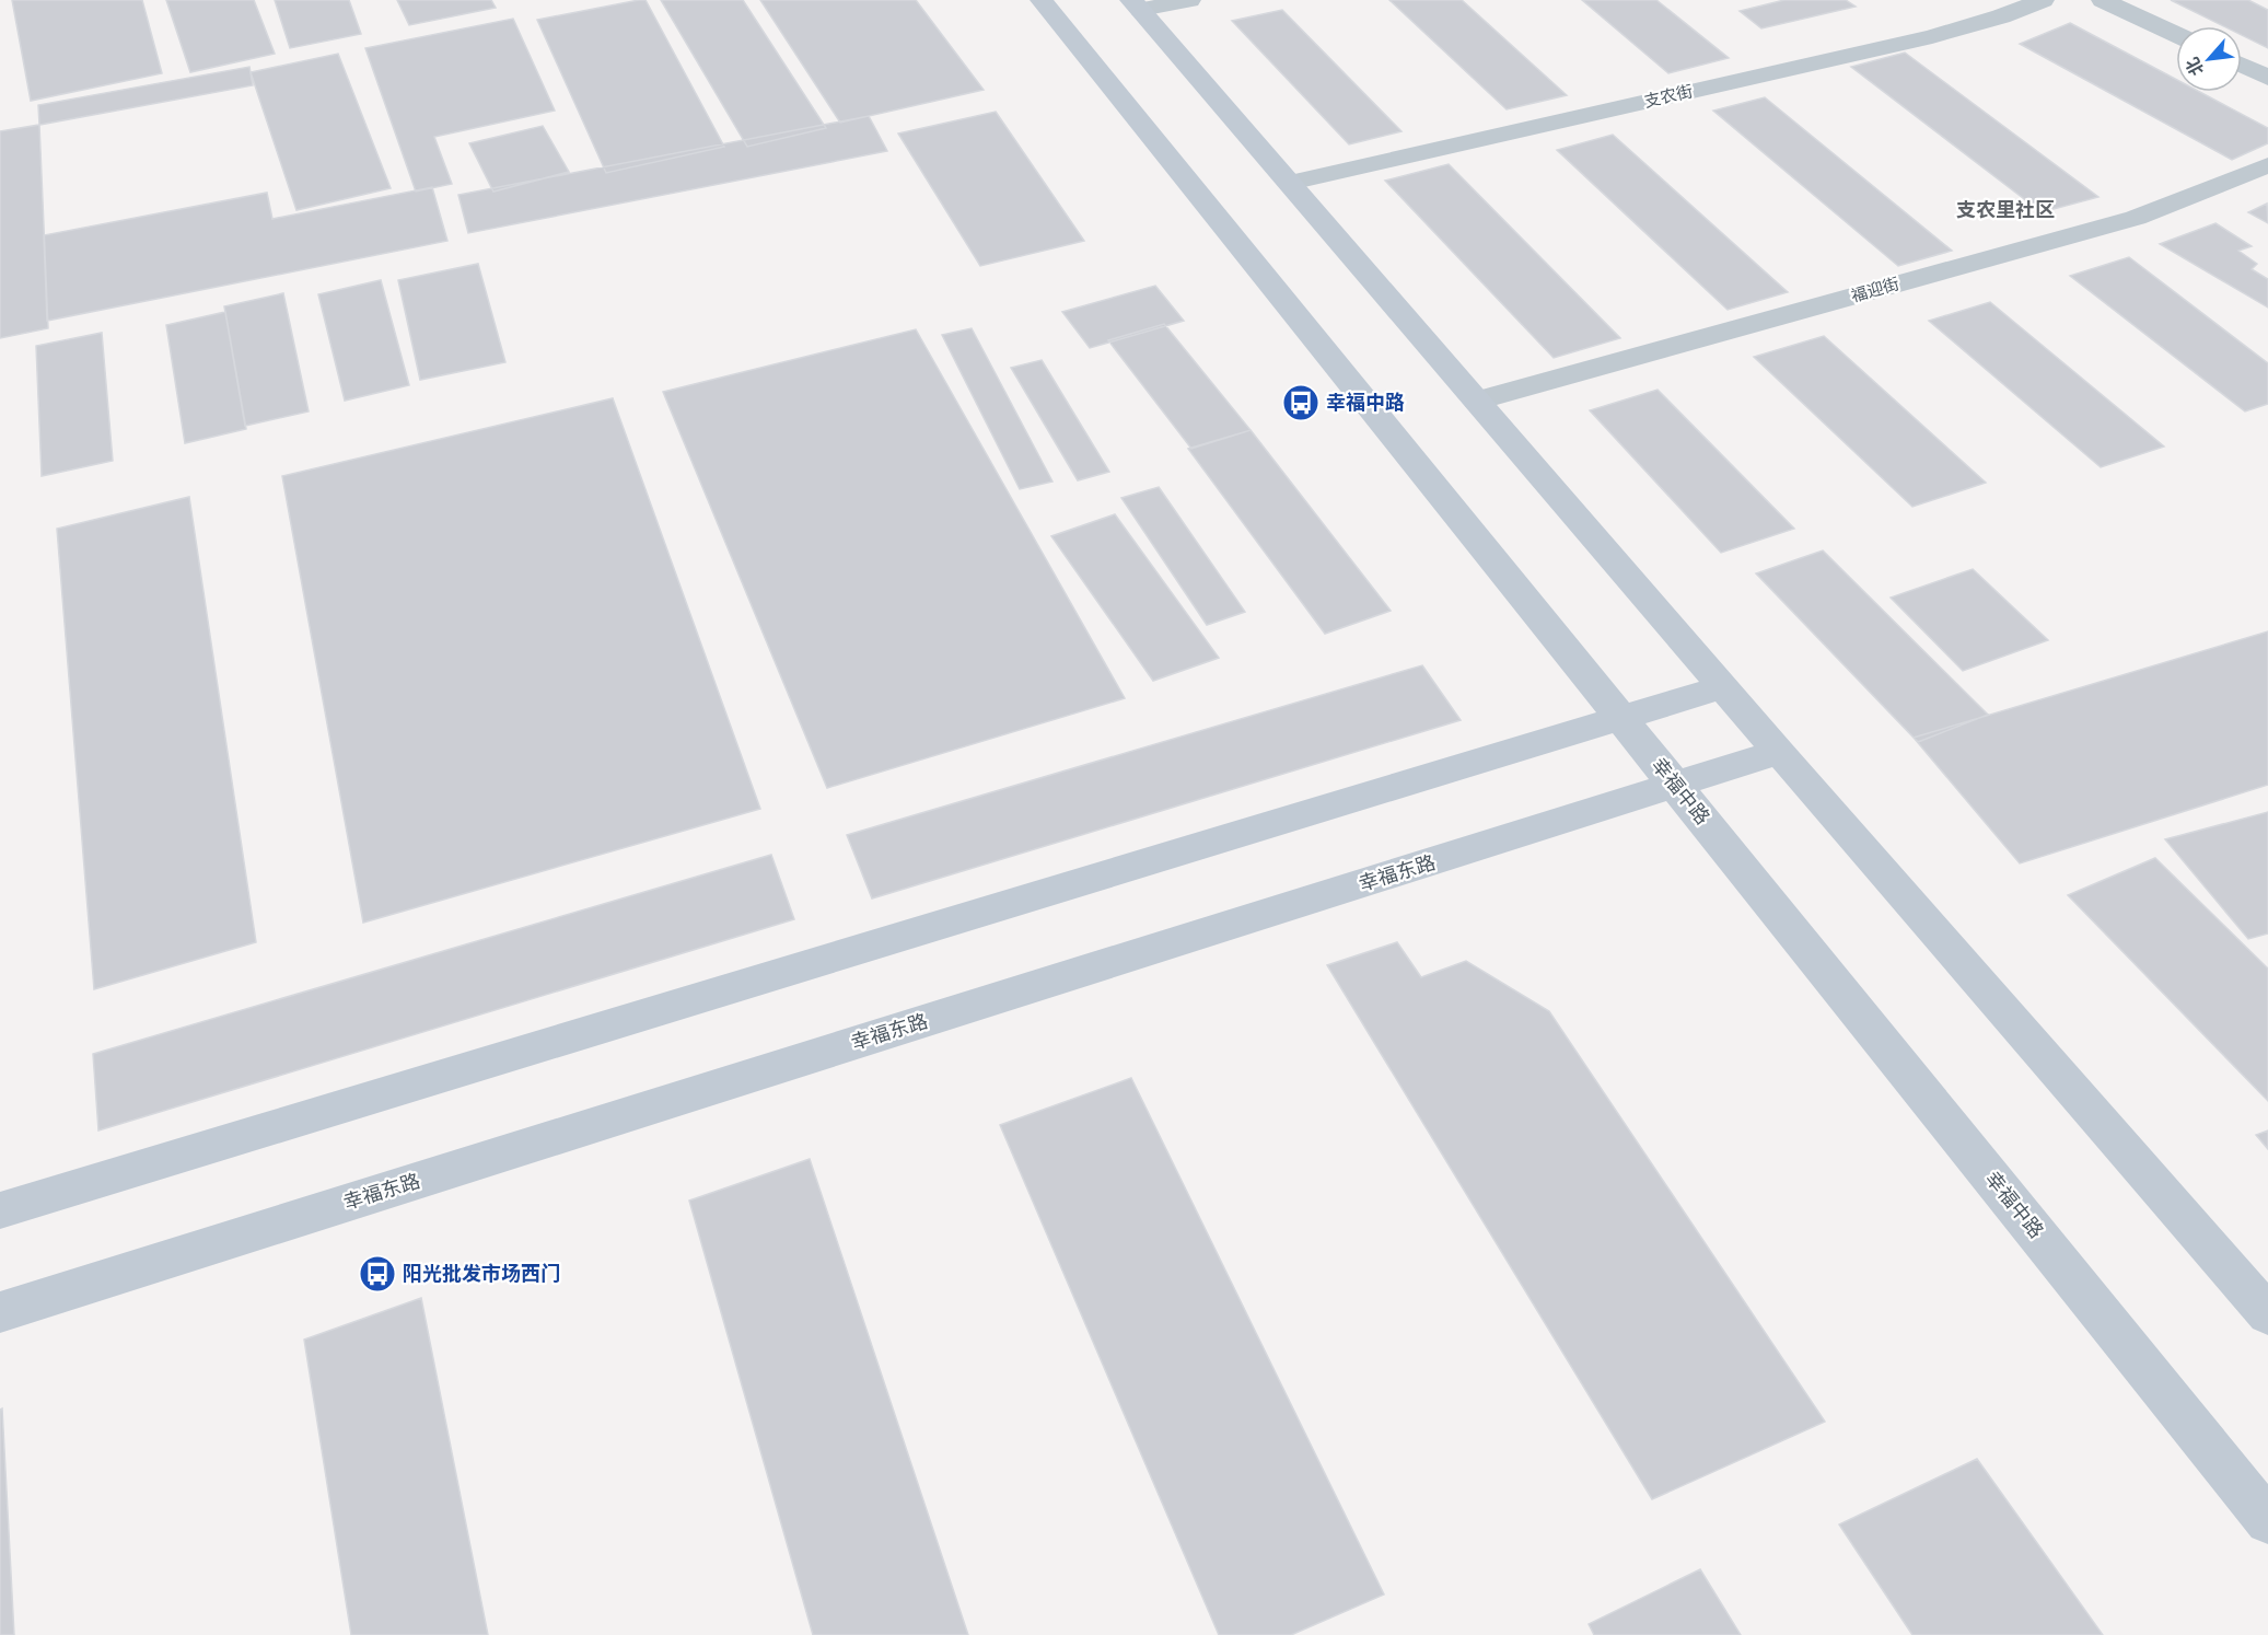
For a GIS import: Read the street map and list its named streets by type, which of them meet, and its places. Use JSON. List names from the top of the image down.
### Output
{
  "streets": {
    "street": [
      "支农街",
      "福迎街",
      "幸福中路",
      "幸福东路"
    ]
  },
  "crossings": [
    ["幸福中路", "幸福东路"]
  ],
  "districts": ["支农里社区"],
  "places": {
    "bus stop": ["幸福中路", "阳光批发市场西门"]
  },
  "north": "bottom left"
}
